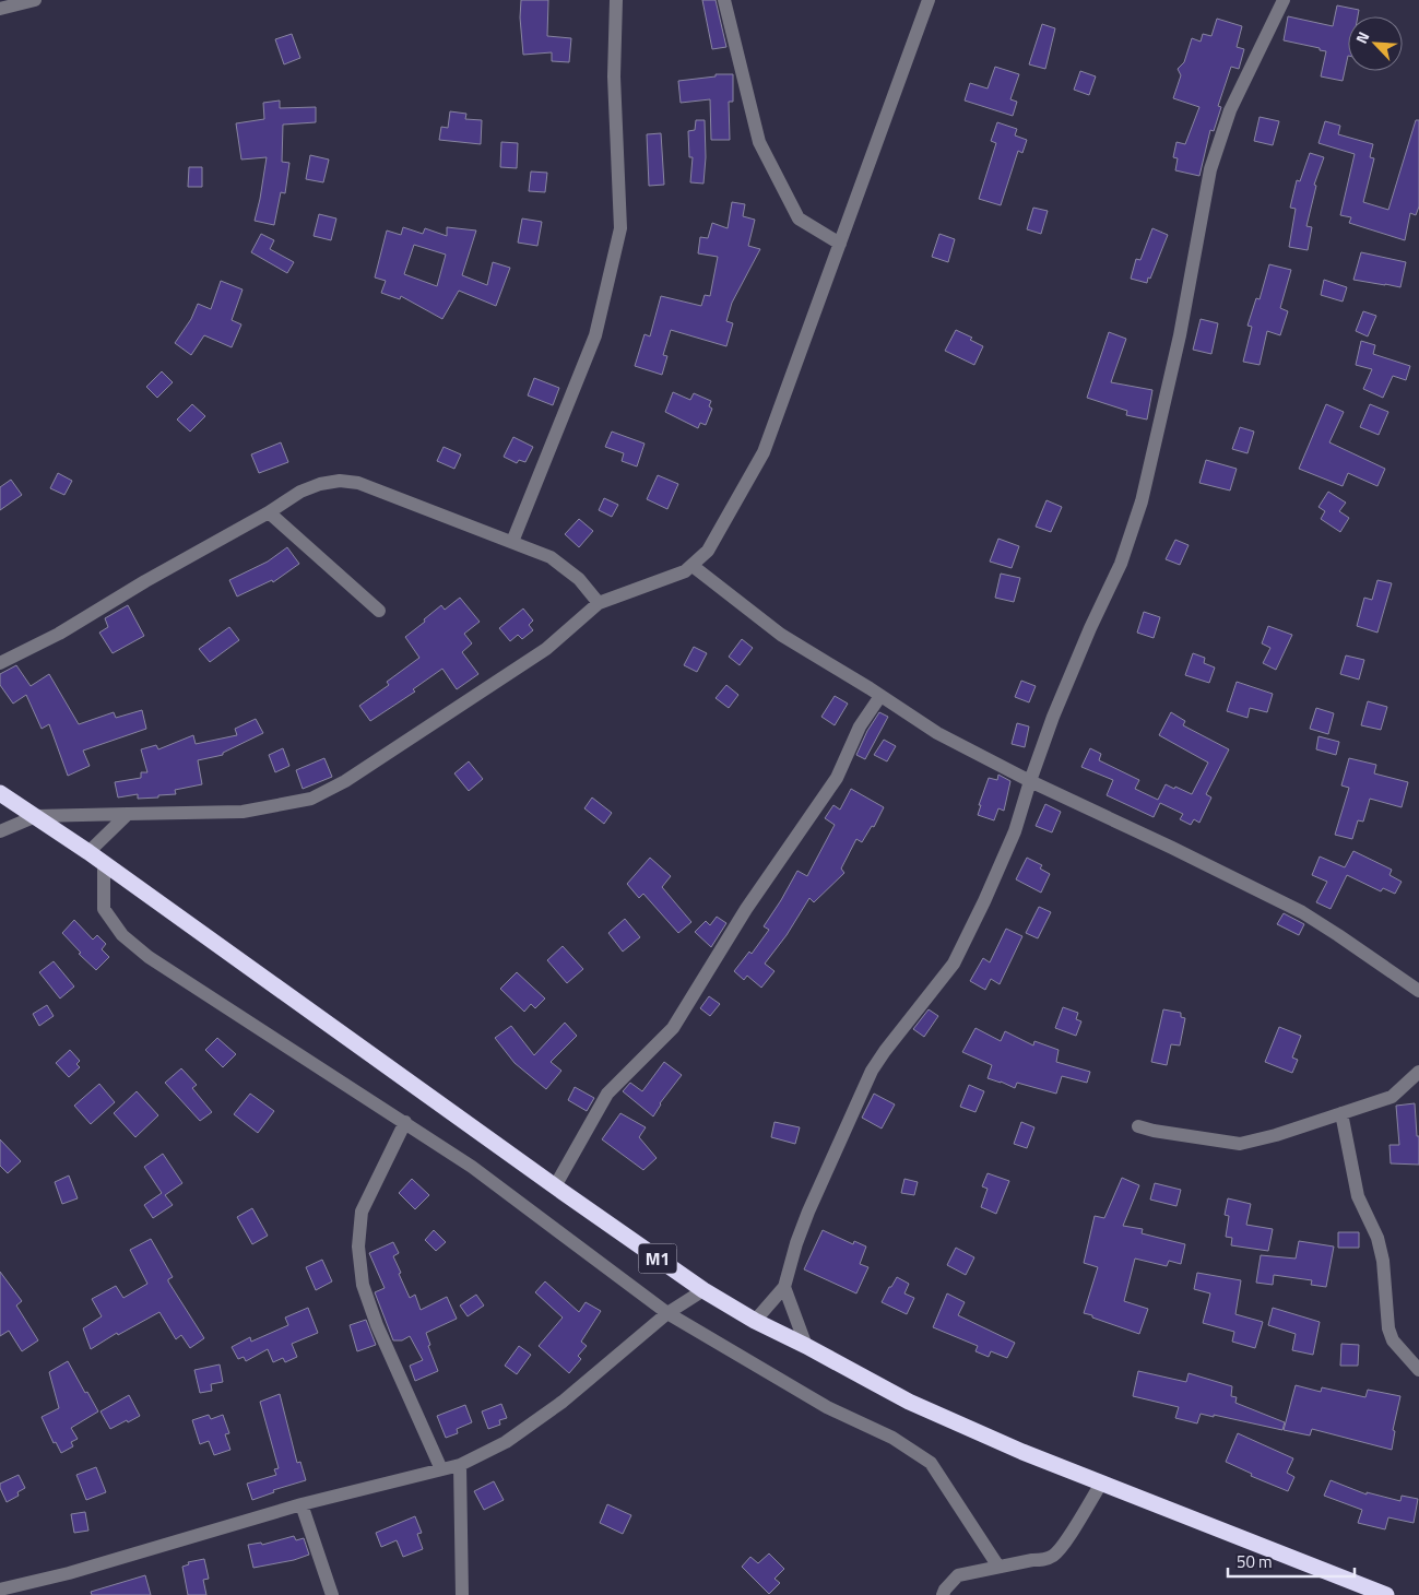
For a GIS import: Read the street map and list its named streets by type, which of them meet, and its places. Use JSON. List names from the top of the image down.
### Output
{
  "streets": {
    "highway": ["M1"]
  },
  "scale_bar": "50 m",
  "north": "top left"
}
